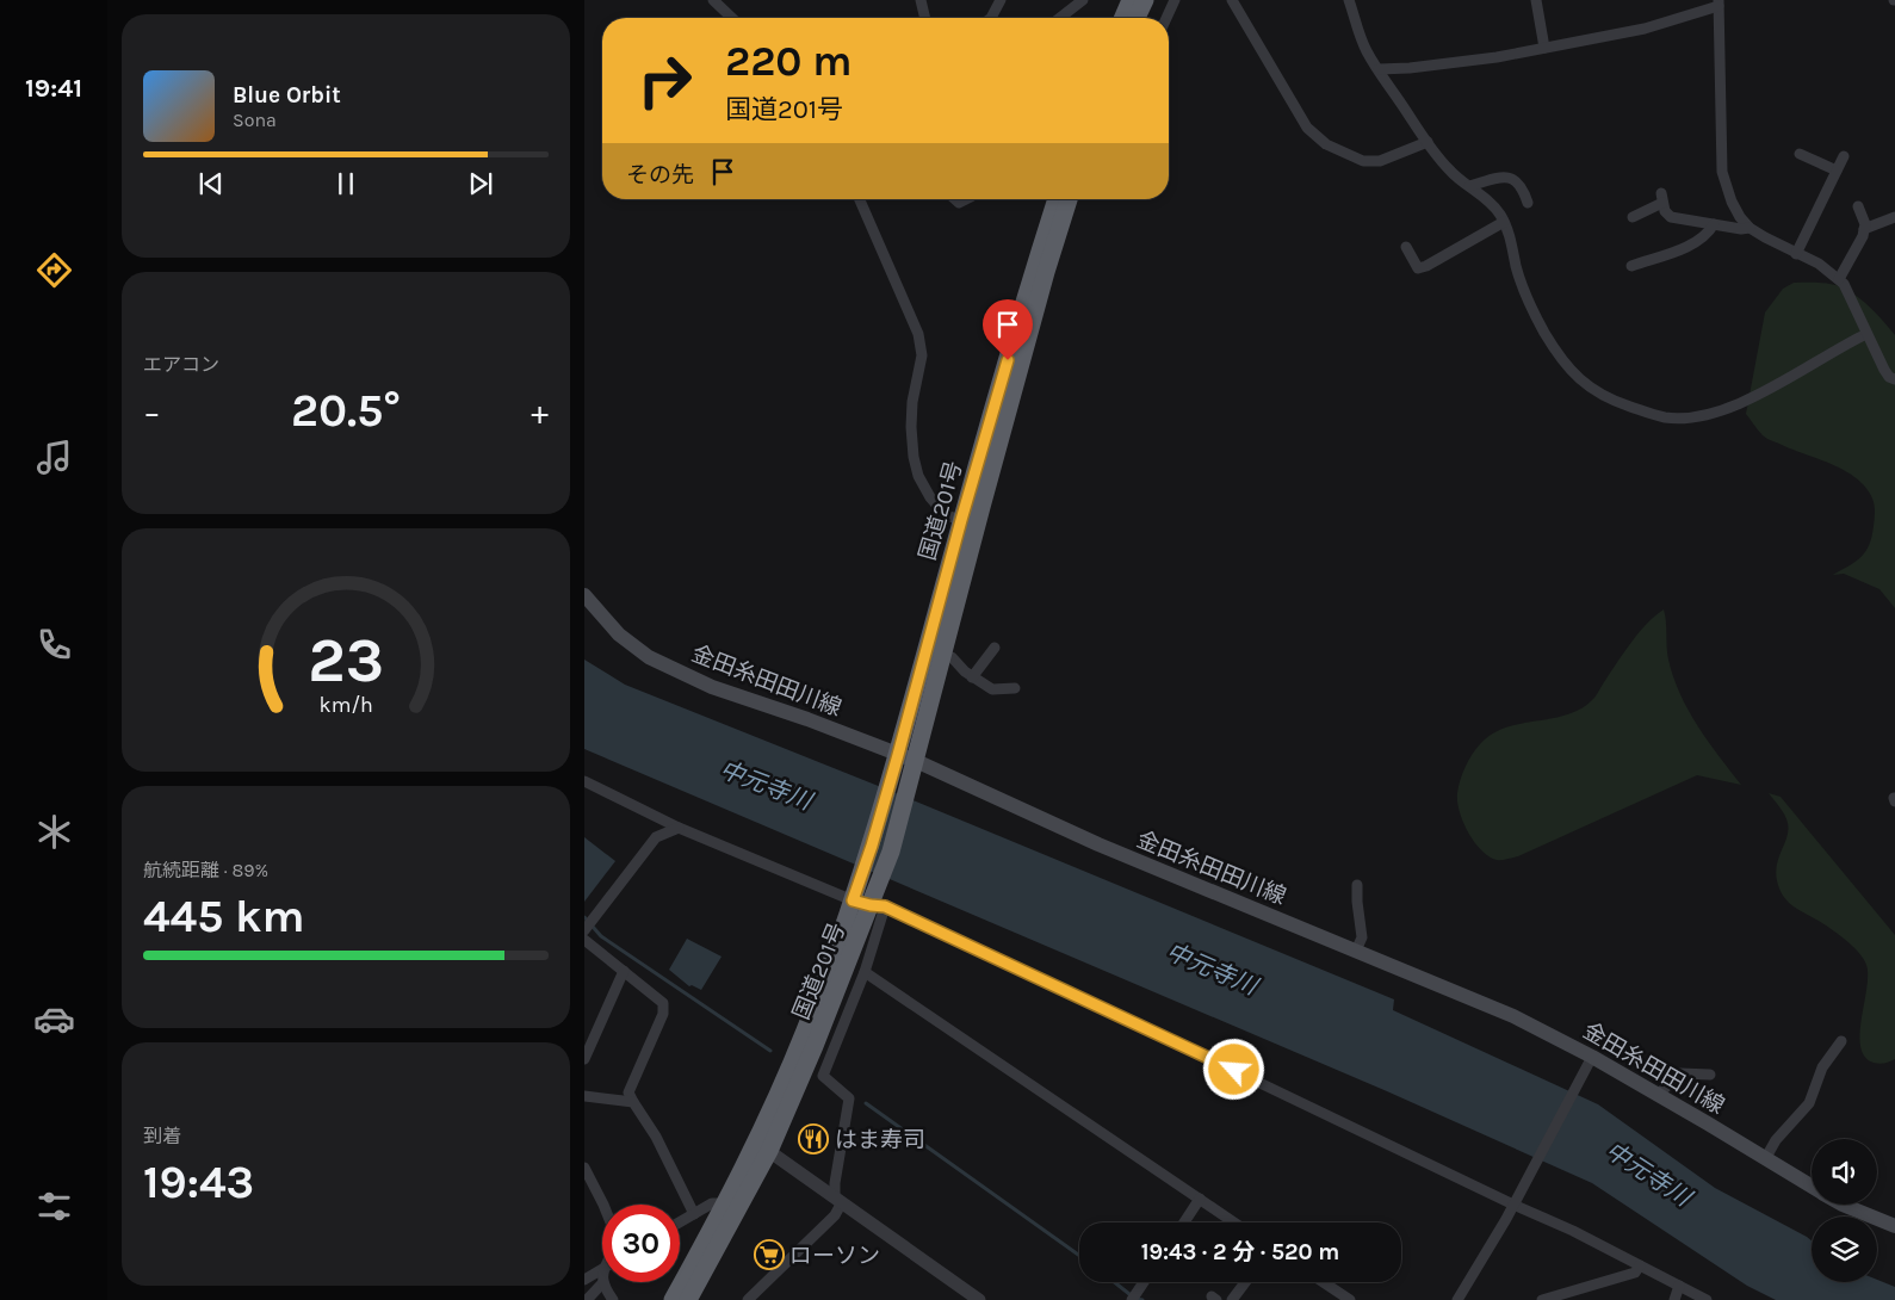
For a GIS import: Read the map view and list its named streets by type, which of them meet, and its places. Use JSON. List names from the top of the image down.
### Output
{
  "streets": {
    "highway": ["国道201号"],
    "main road": ["金田糸田田川線"]
  },
  "crossings": [
    ["国道201号", "金田糸田田川線"]
  ],
  "water": ["中元寺川"],
  "places": {
    "restaurant": ["はま寿司"],
    "supermarket": ["ローソン"]
  },
  "page": {
    "tabs": "19:41",
    "turn": ["220 m", "国道201号"],
    "song": ["Blue Orbit", "Sona"],
    "then": "その先",
    "tile": [
      "エアコン",
      ["航続距離 · 89%", "445 km"],
      ["到着", "19:43"]
    ],
    "heat": ["−", "20.5°", "+"],
    "limit": "30",
    "trip": "19:43 · 2 分 · 520 m",
    "gauge": ["23", "km/h"]
  }
}
